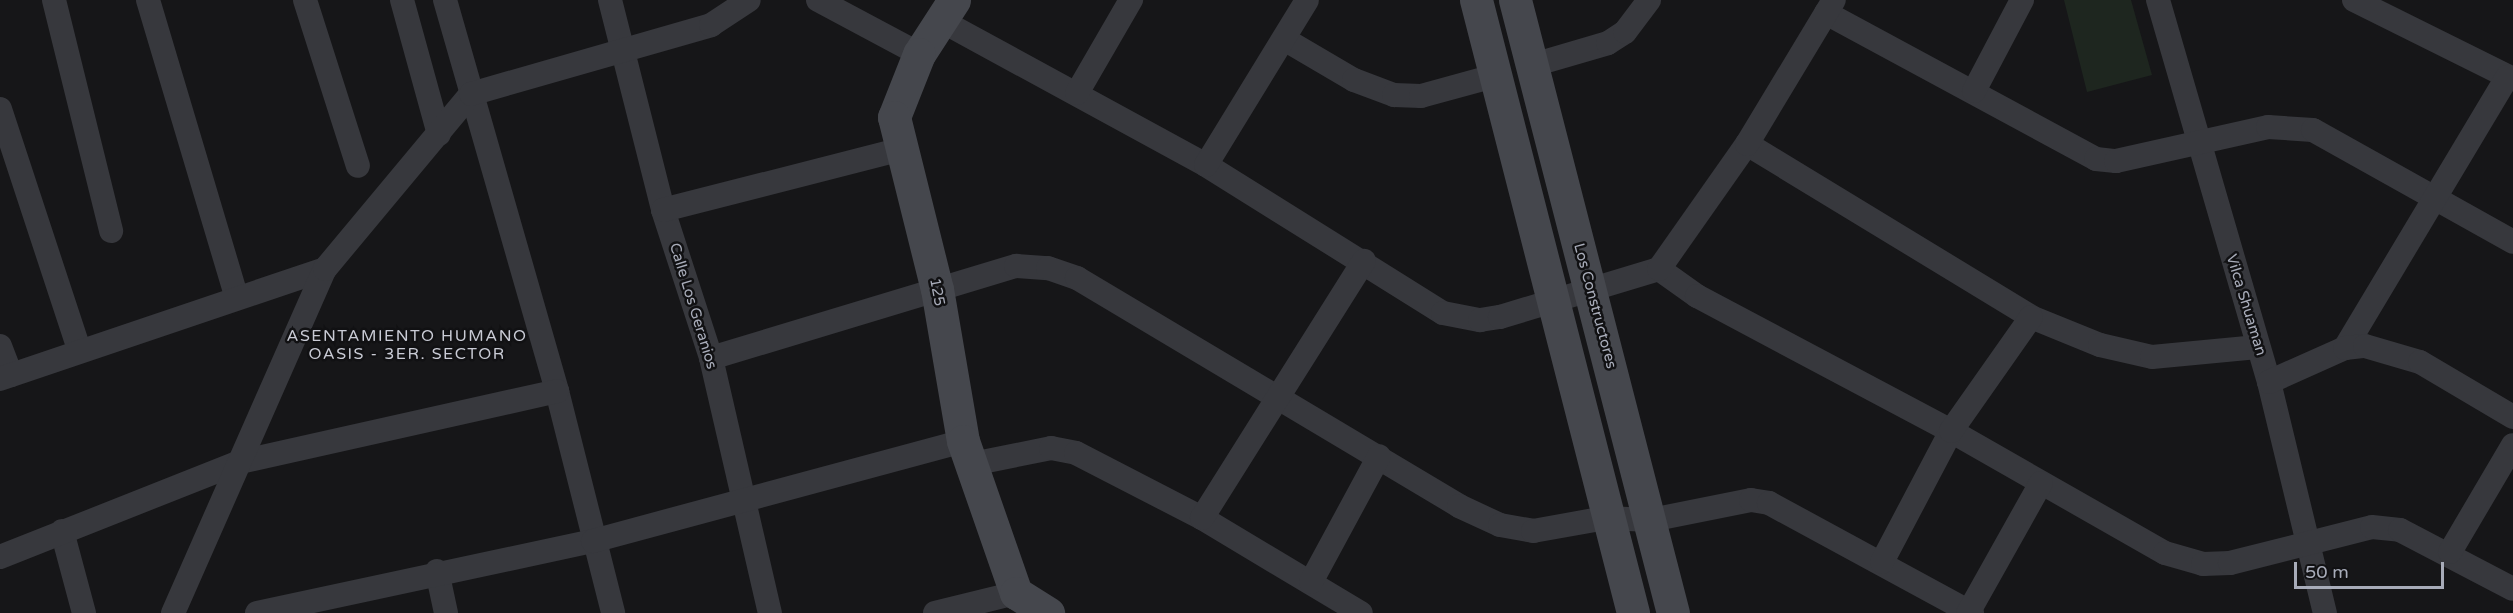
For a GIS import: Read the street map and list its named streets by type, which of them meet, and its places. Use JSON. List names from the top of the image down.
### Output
{
  "streets": {
    "main road": ["125", "Los Constructores"],
    "street": ["Vilca Shuaman", "Calle Los Geranios"]
  },
  "districts": ["ASENTAMIENTO HUMANO OASIS - 3ER. SECTOR"],
  "scale_bar": "50 m"
}
